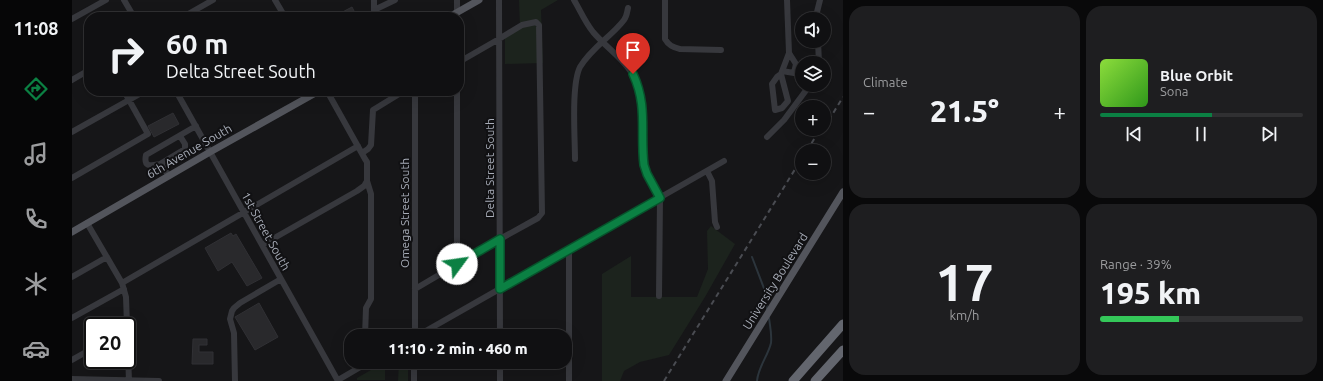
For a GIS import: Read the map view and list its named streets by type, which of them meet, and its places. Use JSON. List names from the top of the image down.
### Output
{
  "streets": {
    "main road": ["6th Avenue South", "University Boulevard"],
    "street": ["Delta Street South", "Omega Street South", "1st Street South"]
  },
  "crossings": [
    ["6th Avenue South", "1st Street South"]
  ],
  "page": {
    "tabs": "11:08",
    "tile": [
      "Climate",
      ["17", "km/h"],
      ["Range · 39%", "195 km"]
    ],
    "map_buttons": ["+", "−"],
    "turn": ["60 m", "Delta Street South"],
    "song": ["Blue Orbit", "Sona"],
    "heat": ["−", "21.5°", "+"],
    "limit": "20",
    "trip": "11:10 · 2 min · 460 m"
  }
}
